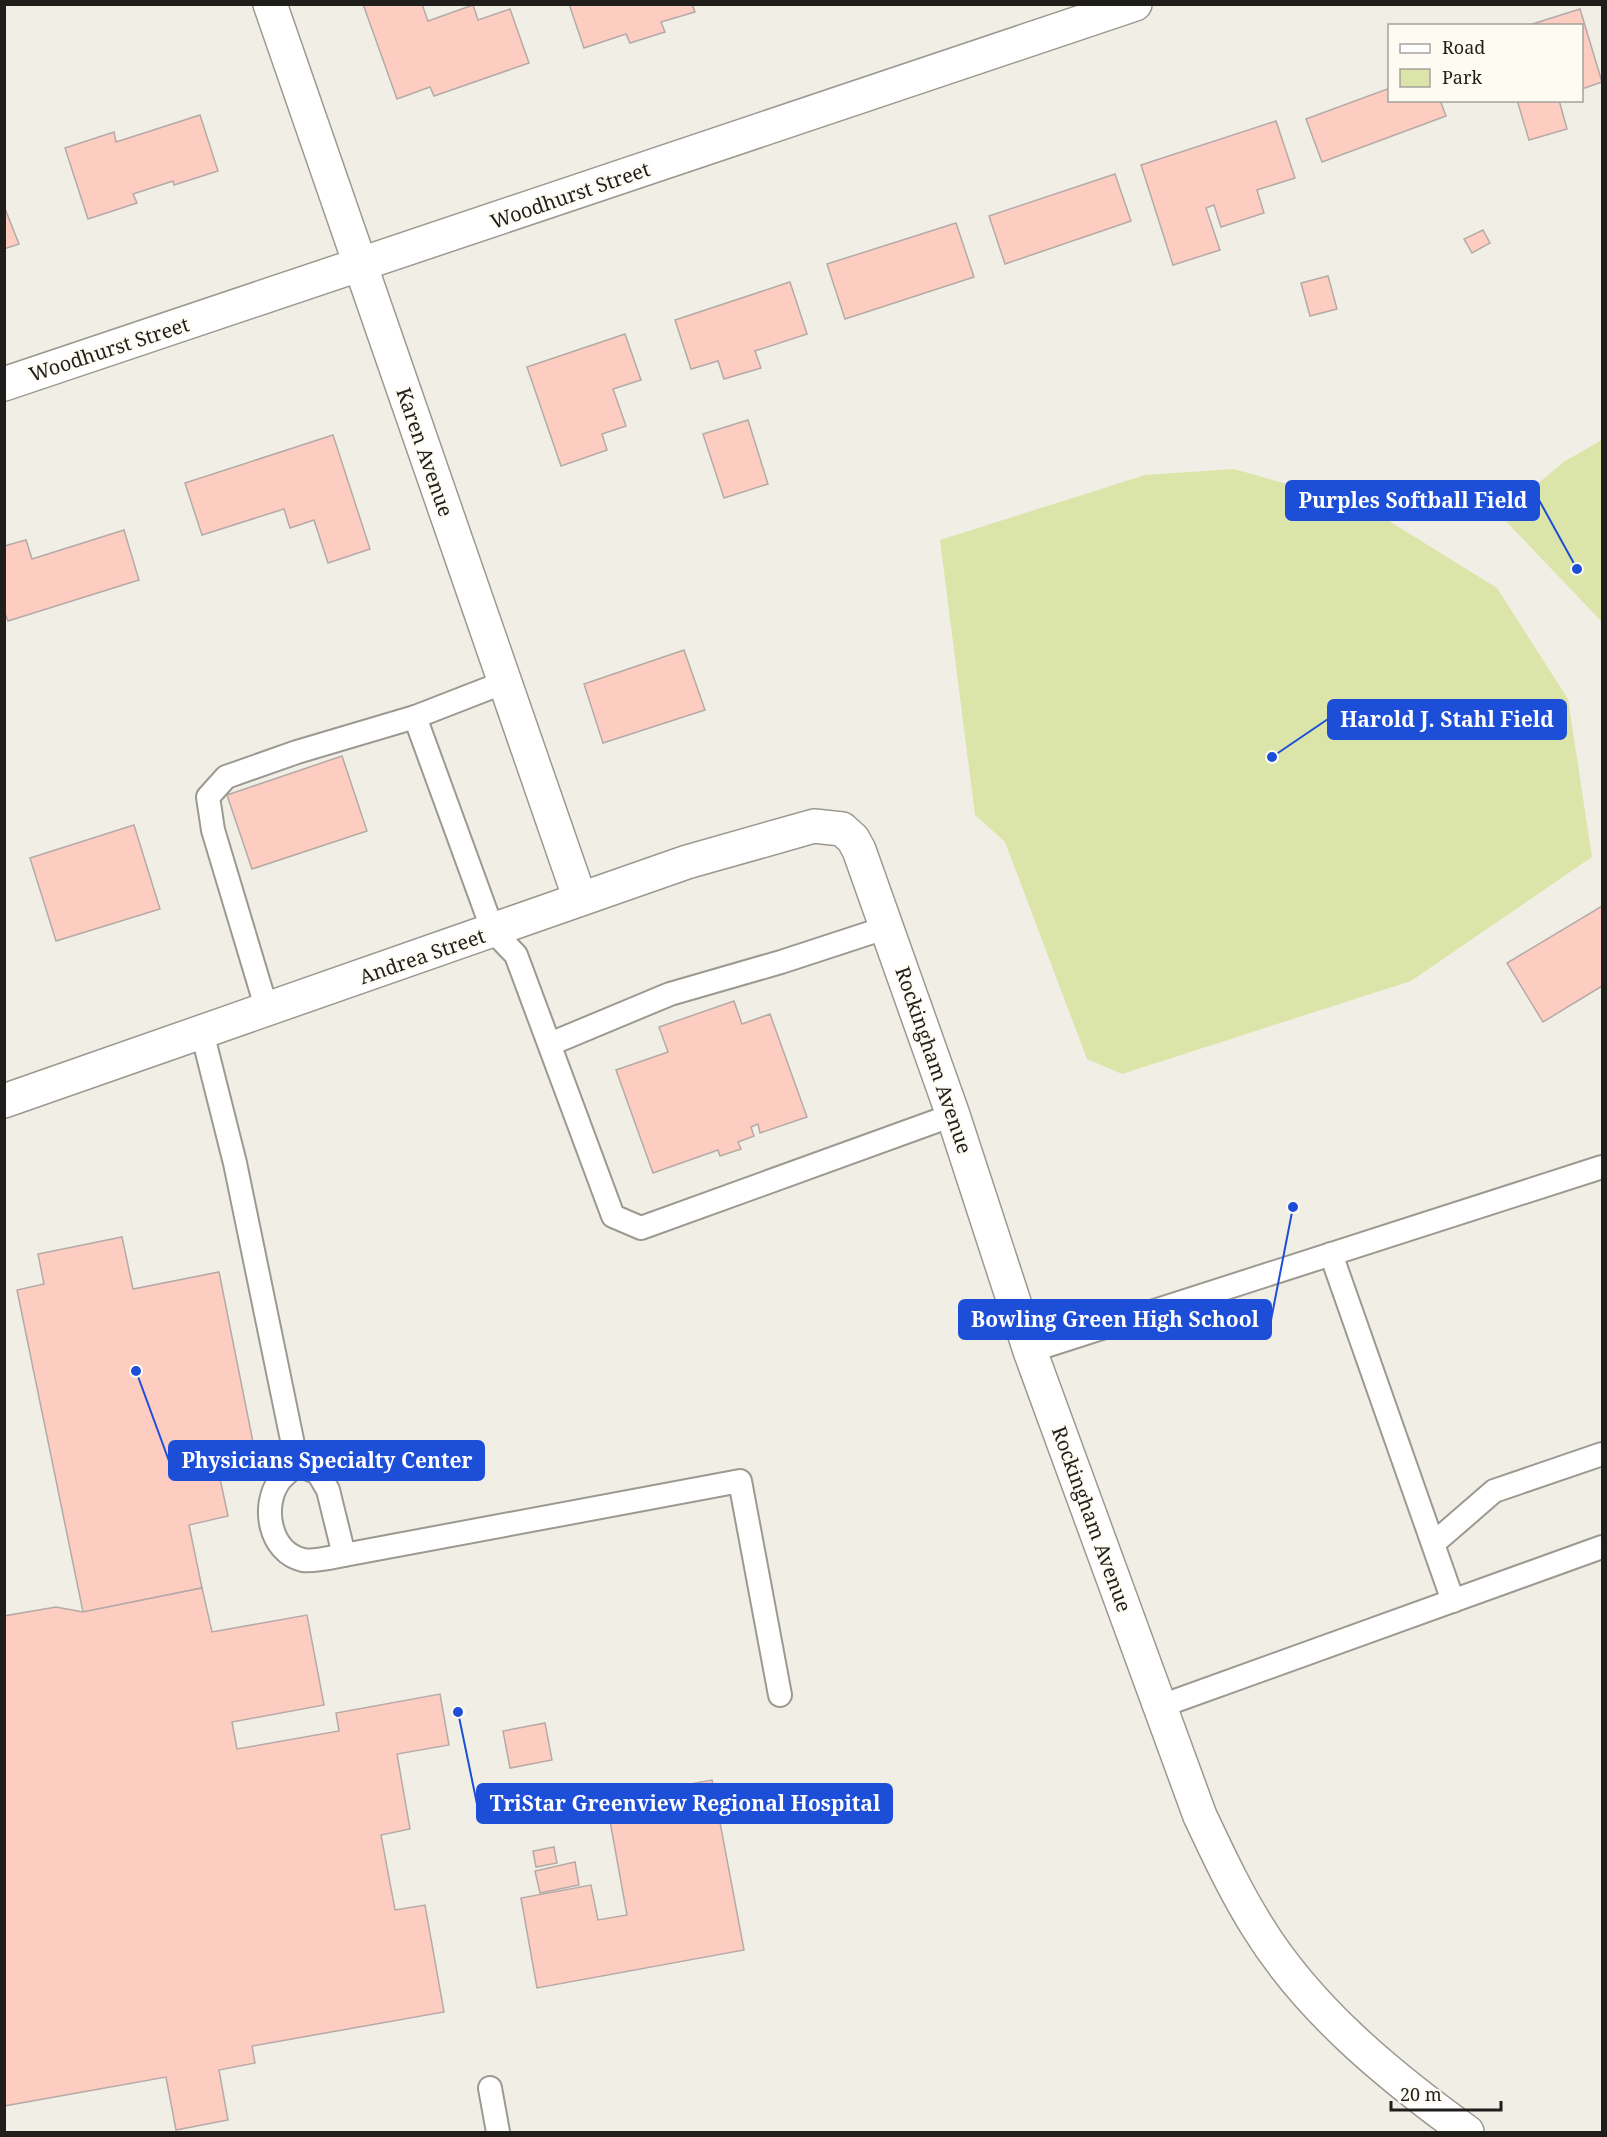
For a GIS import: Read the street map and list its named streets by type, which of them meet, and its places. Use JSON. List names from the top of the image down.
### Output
{
  "streets": {
    "street": [
      "Woodhurst Street",
      "Karen Avenue",
      "Andrea Street",
      "Rockingham Avenue"
    ]
  },
  "crossings": [
    ["Woodhurst Street", "Karen Avenue"],
    ["Karen Avenue", "Andrea Street"],
    ["Andrea Street", "Rockingham Avenue"]
  ],
  "places": [
    "Purples Softball Field",
    "Harold J. Stahl Field",
    "Bowling Green High School",
    "Physicians Specialty Center",
    "TriStar Greenview Regional Hospital"
  ],
  "legend": ["Road", "Park"],
  "scale_bar": "20 m"
}
